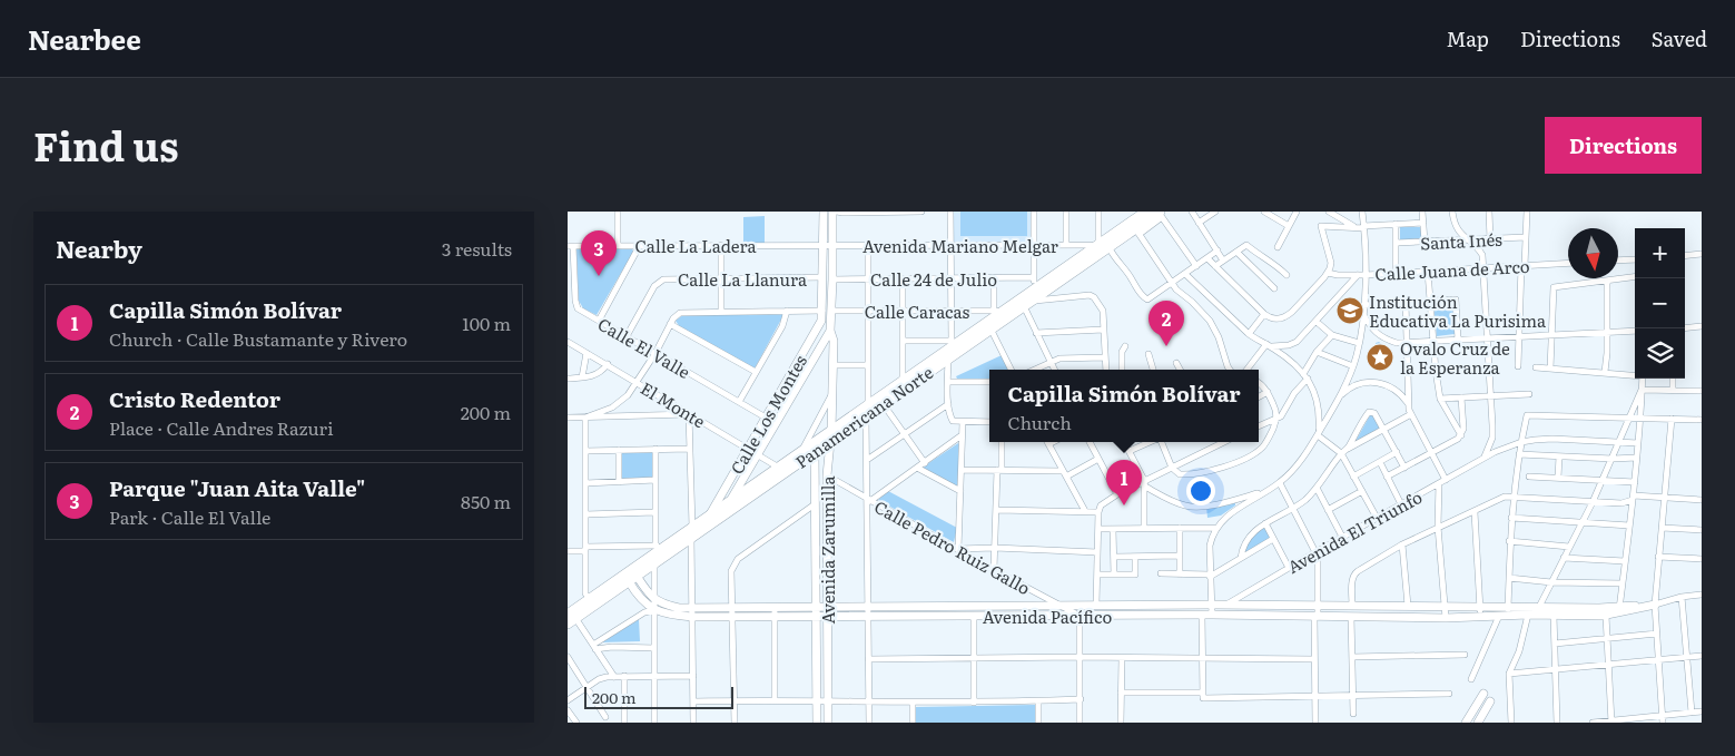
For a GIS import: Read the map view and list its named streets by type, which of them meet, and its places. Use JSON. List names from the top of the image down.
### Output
{
  "streets": {
    "highway": ["Panamericana Norte"],
    "street": [
      "Santa Inés",
      "Calle La Ladera",
      "Avenida Mariano Melgar",
      "Calle Juana de Arco",
      "Calle La Llanura",
      "Calle 24 de Julio",
      "Calle Caracas",
      "Calle El Valle",
      "El Monte",
      "Calle Los Montes",
      "Avenida El Triunfo",
      "Calle Pedro Ruiz Gallo",
      "Avenida Zarumilla",
      "Avenida Pacífico"
    ]
  },
  "crossings": [
    ["Calle La Ladera", "Avenida Mariano Melgar"],
    ["Calle La Ladera", "Calle El Valle"],
    ["Avenida Mariano Melgar", "Panamericana Norte"],
    ["Avenida Mariano Melgar", "Avenida Zarumilla"],
    ["Calle La Llanura", "Calle El Valle"],
    ["Calle 24 de Julio", "Avenida Zarumilla"],
    ["Calle Caracas", "Panamericana Norte"],
    ["Calle Caracas", "Avenida Zarumilla"],
    ["Calle El Valle", "Calle Los Montes"],
    ["El Monte", "Calle Los Montes"],
    ["El Monte", "Panamericana Norte"],
    ["Calle Los Montes", "Panamericana Norte"],
    ["Panamericana Norte", "Avenida Zarumilla"],
    ["Avenida El Triunfo", "Avenida Pacífico"],
    ["Calle Pedro Ruiz Gallo", "Avenida Zarumilla"],
    ["Calle Pedro Ruiz Gallo", "Avenida Pacífico"],
    ["Avenida Zarumilla", "Avenida Pacífico"]
  ],
  "places": {
    "school or university": ["Institución Educativa La Purisima"],
    "place": ["Ovalo Cruz de la Esperanza"]
  },
  "scale_bar": "200 m",
  "north": "bottom",
  "page": {
    "header": "Nearbee",
    "nav": ["Map", "Directions", "Saved"],
    "title": "Find us",
    "buttons": "Directions",
    "heading": ["Nearby", "3 results"],
    "map_buttons": ["+", "−"],
    "pins": ["3", "2", "1"],
    "list": [
      {
        "mark": "1",
        "name": "Capilla Simón Bolívar",
        "note": "Church · Calle Bustamante y Rivero",
        "value": "100 m"
      },
      {
        "mark": "2",
        "name": "Cristo Redentor",
        "note": "Place · Calle Andres Razuri",
        "value": "200 m"
      },
      {
        "mark": "3",
        "name": "Parque \"Juan Aita Valle\"",
        "note": "Park · Calle El Valle",
        "value": "850 m"
      }
    ],
    "popup": ["Capilla Simón Bolívar", "Church"],
    "scale": "200 m"
  }
}
